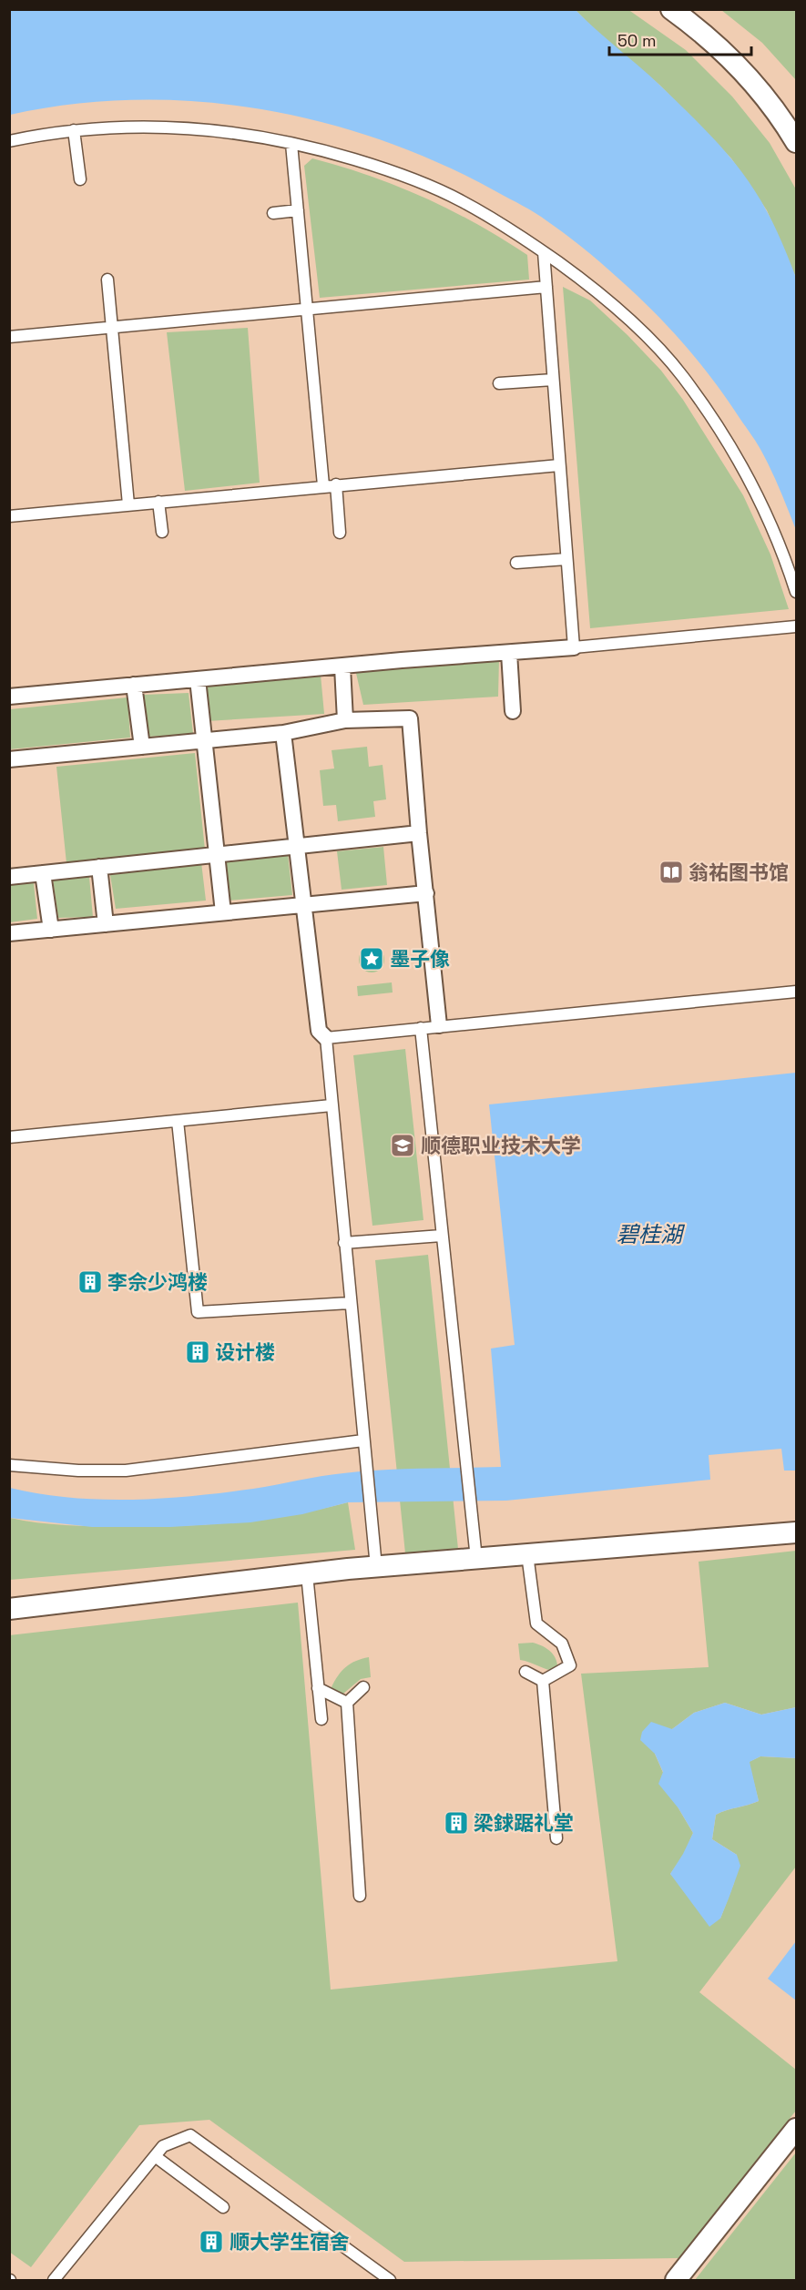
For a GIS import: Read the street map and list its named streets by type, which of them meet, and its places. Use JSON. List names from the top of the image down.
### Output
{
  "water": ["碧桂湖"],
  "places": {
    "library": ["翁祐图书馆"],
    "place": ["墨子像"],
    "school or university": ["顺德职业技术大学"],
    "building": [
      "李佘少鸿楼",
      "设计楼",
      "梁銶踞礼堂",
      "顺大学生宿舍"
    ]
  },
  "scale_bar": "50 m"
}
